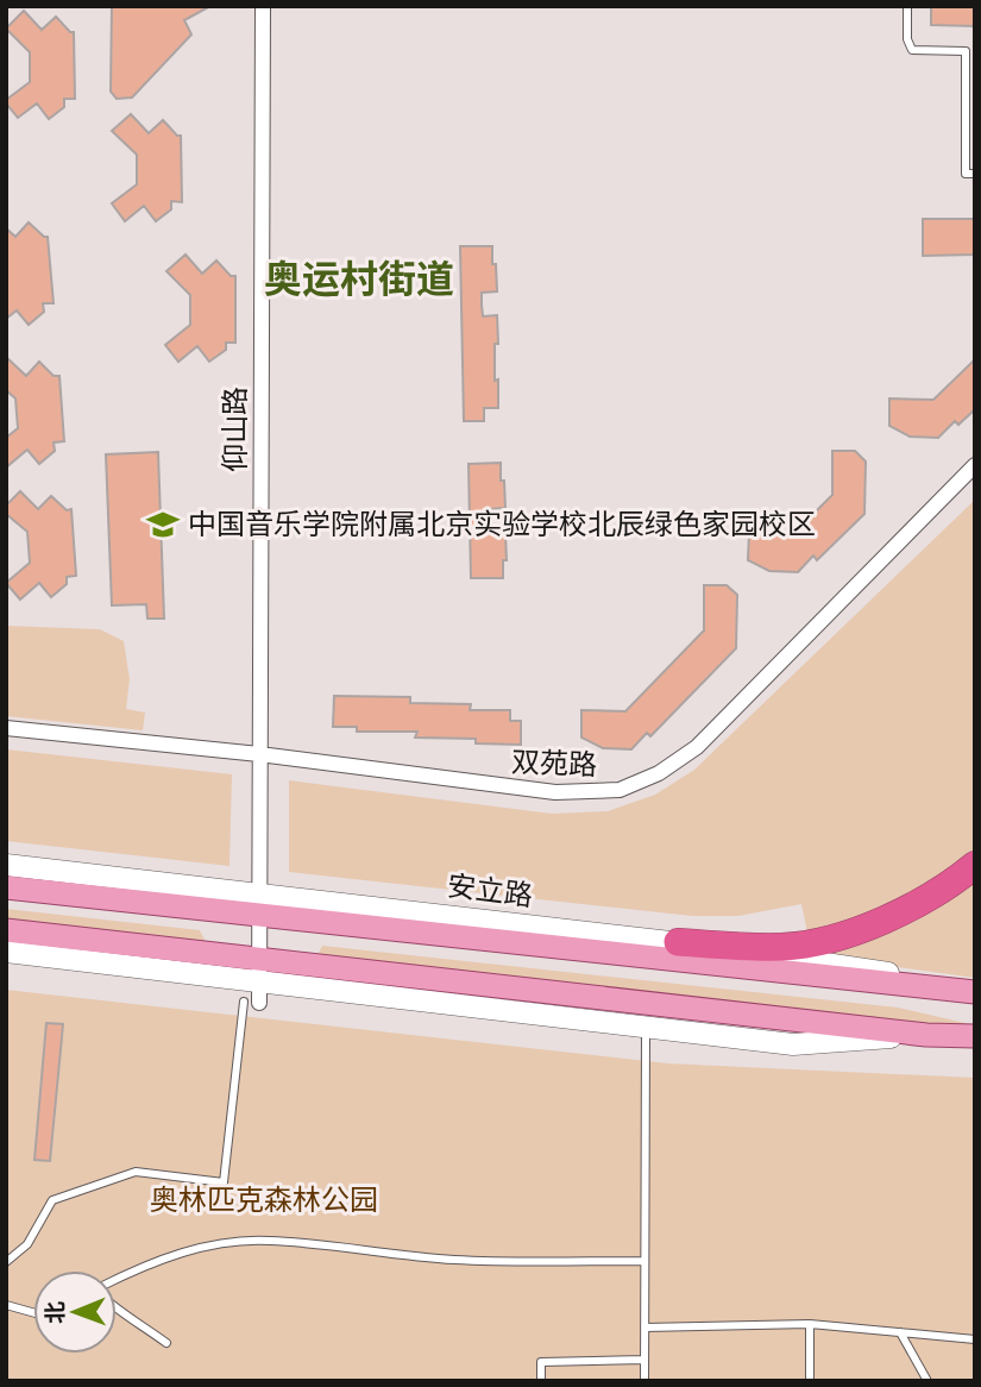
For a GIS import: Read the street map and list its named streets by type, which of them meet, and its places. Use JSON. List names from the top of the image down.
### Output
{
  "streets": {
    "main road": ["安立路"],
    "street": ["仰山路", "双苑路"]
  },
  "crossings": [
    ["仰山路", "双苑路"],
    ["仰山路", "安立路"]
  ],
  "districts": ["奥运村街道"],
  "parks": ["奥林匹克森林公园"],
  "places": {
    "school or university": ["中国音乐学院附属北京实验学校北辰绿色家园校区"]
  },
  "north": "left"
}
